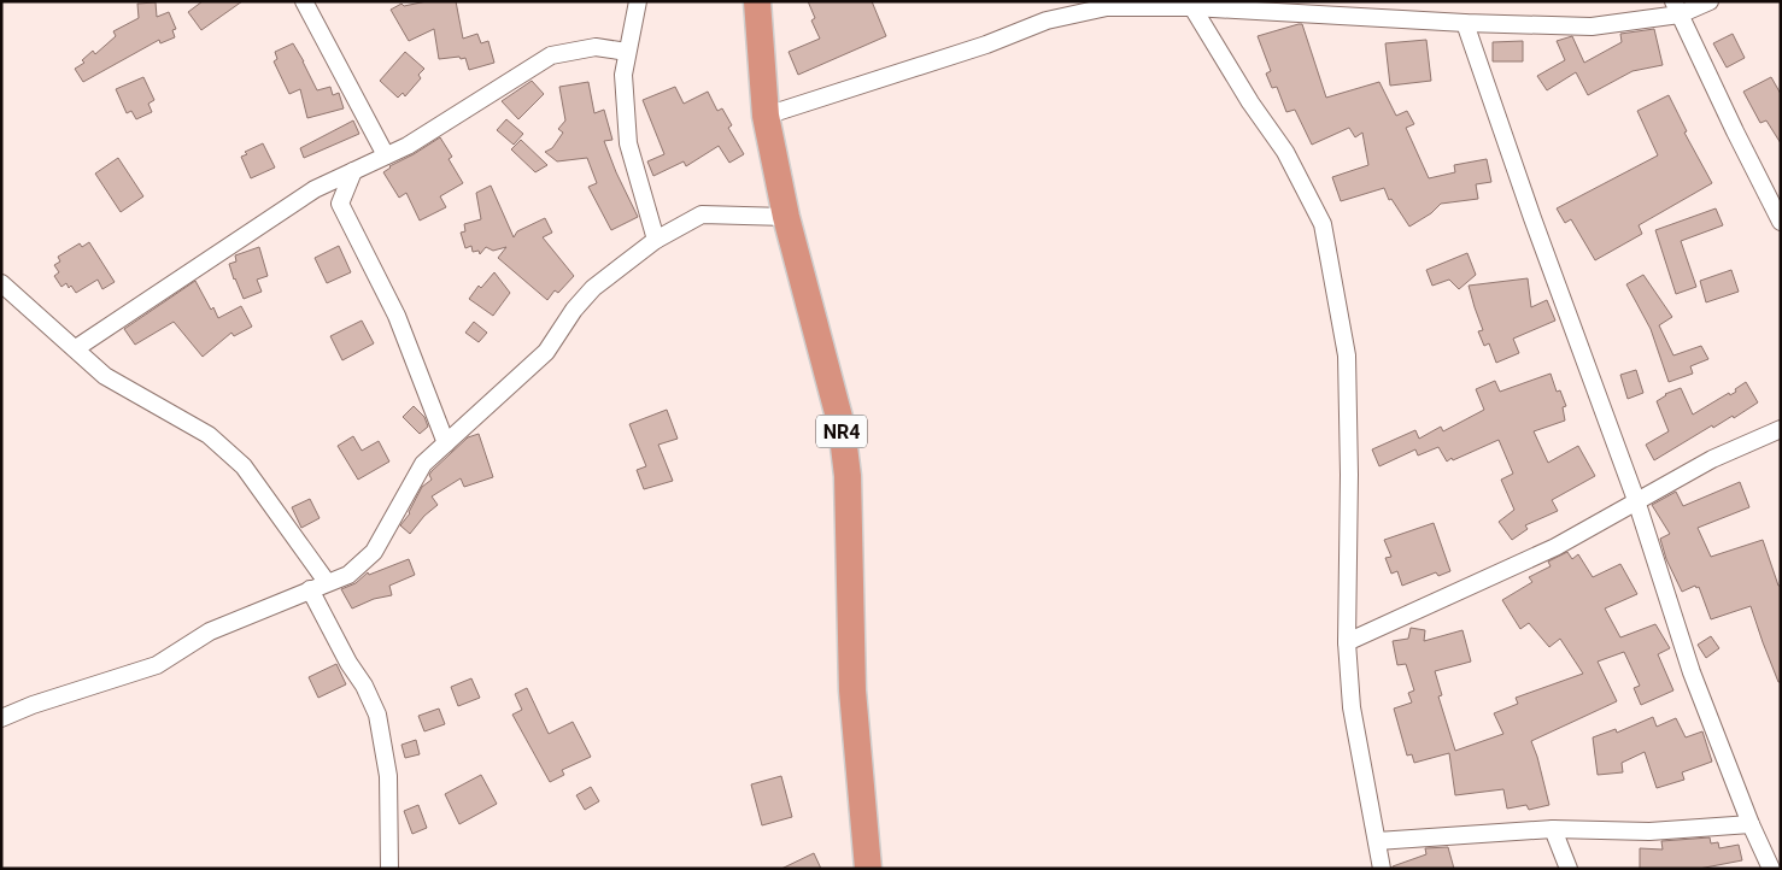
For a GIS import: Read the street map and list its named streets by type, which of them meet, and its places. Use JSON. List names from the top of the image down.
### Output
{
  "streets": {
    "highway": ["NR4"]
  }
}
